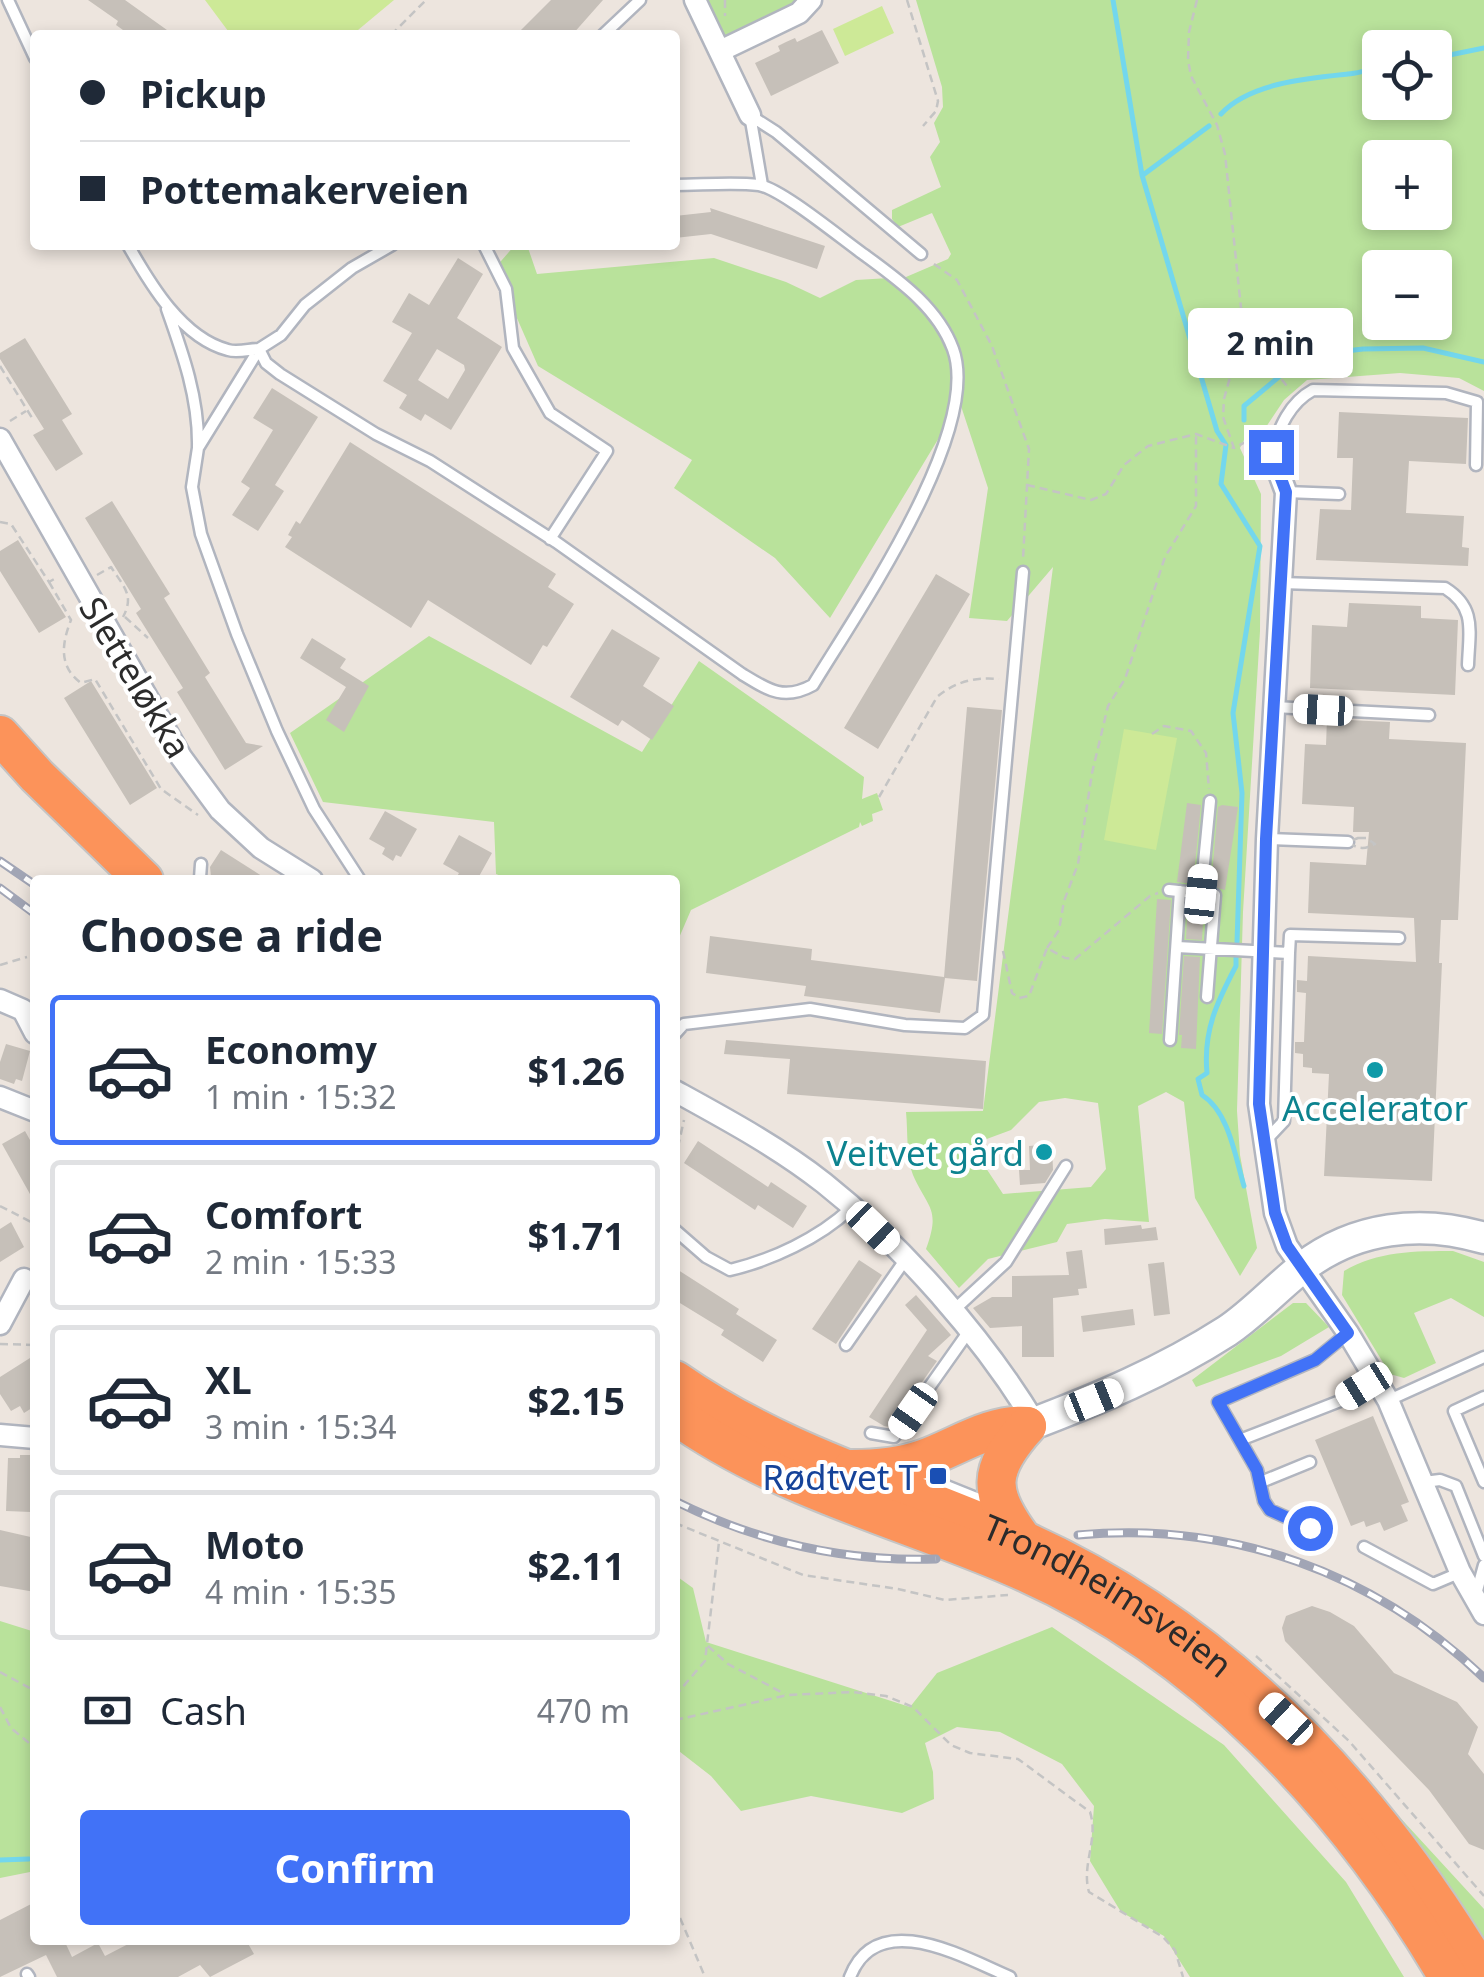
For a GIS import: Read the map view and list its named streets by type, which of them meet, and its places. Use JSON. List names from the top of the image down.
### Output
{
  "streets": {
    "highway": ["Trondheimsveien"],
    "street": ["Sletteløkka"]
  },
  "places": {
    "other": ["Accelerator", "Veitvet gård"],
    "transit": ["Rødtvet T"]
  },
  "page": {
    "map_buttons": ["+", "−"],
    "banner": ["Pickup", "Pottemakerveien"],
    "bubble": "2 min",
    "heading": "Choose a ride",
    "list": [
      {
        "name": "Economy",
        "note": "1 min · 15:32",
        "value": "$1.26"
      },
      {
        "name": "Comfort",
        "note": "2 min · 15:33",
        "value": "$1.71"
      },
      {
        "name": "XL",
        "note": "3 min · 15:34",
        "value": "$2.15"
      },
      {
        "name": "Moto",
        "note": "4 min · 15:35",
        "value": "$2.11"
      }
    ],
    "pay": ["Cash", "470 m"],
    "buttons": "Confirm"
  }
}
